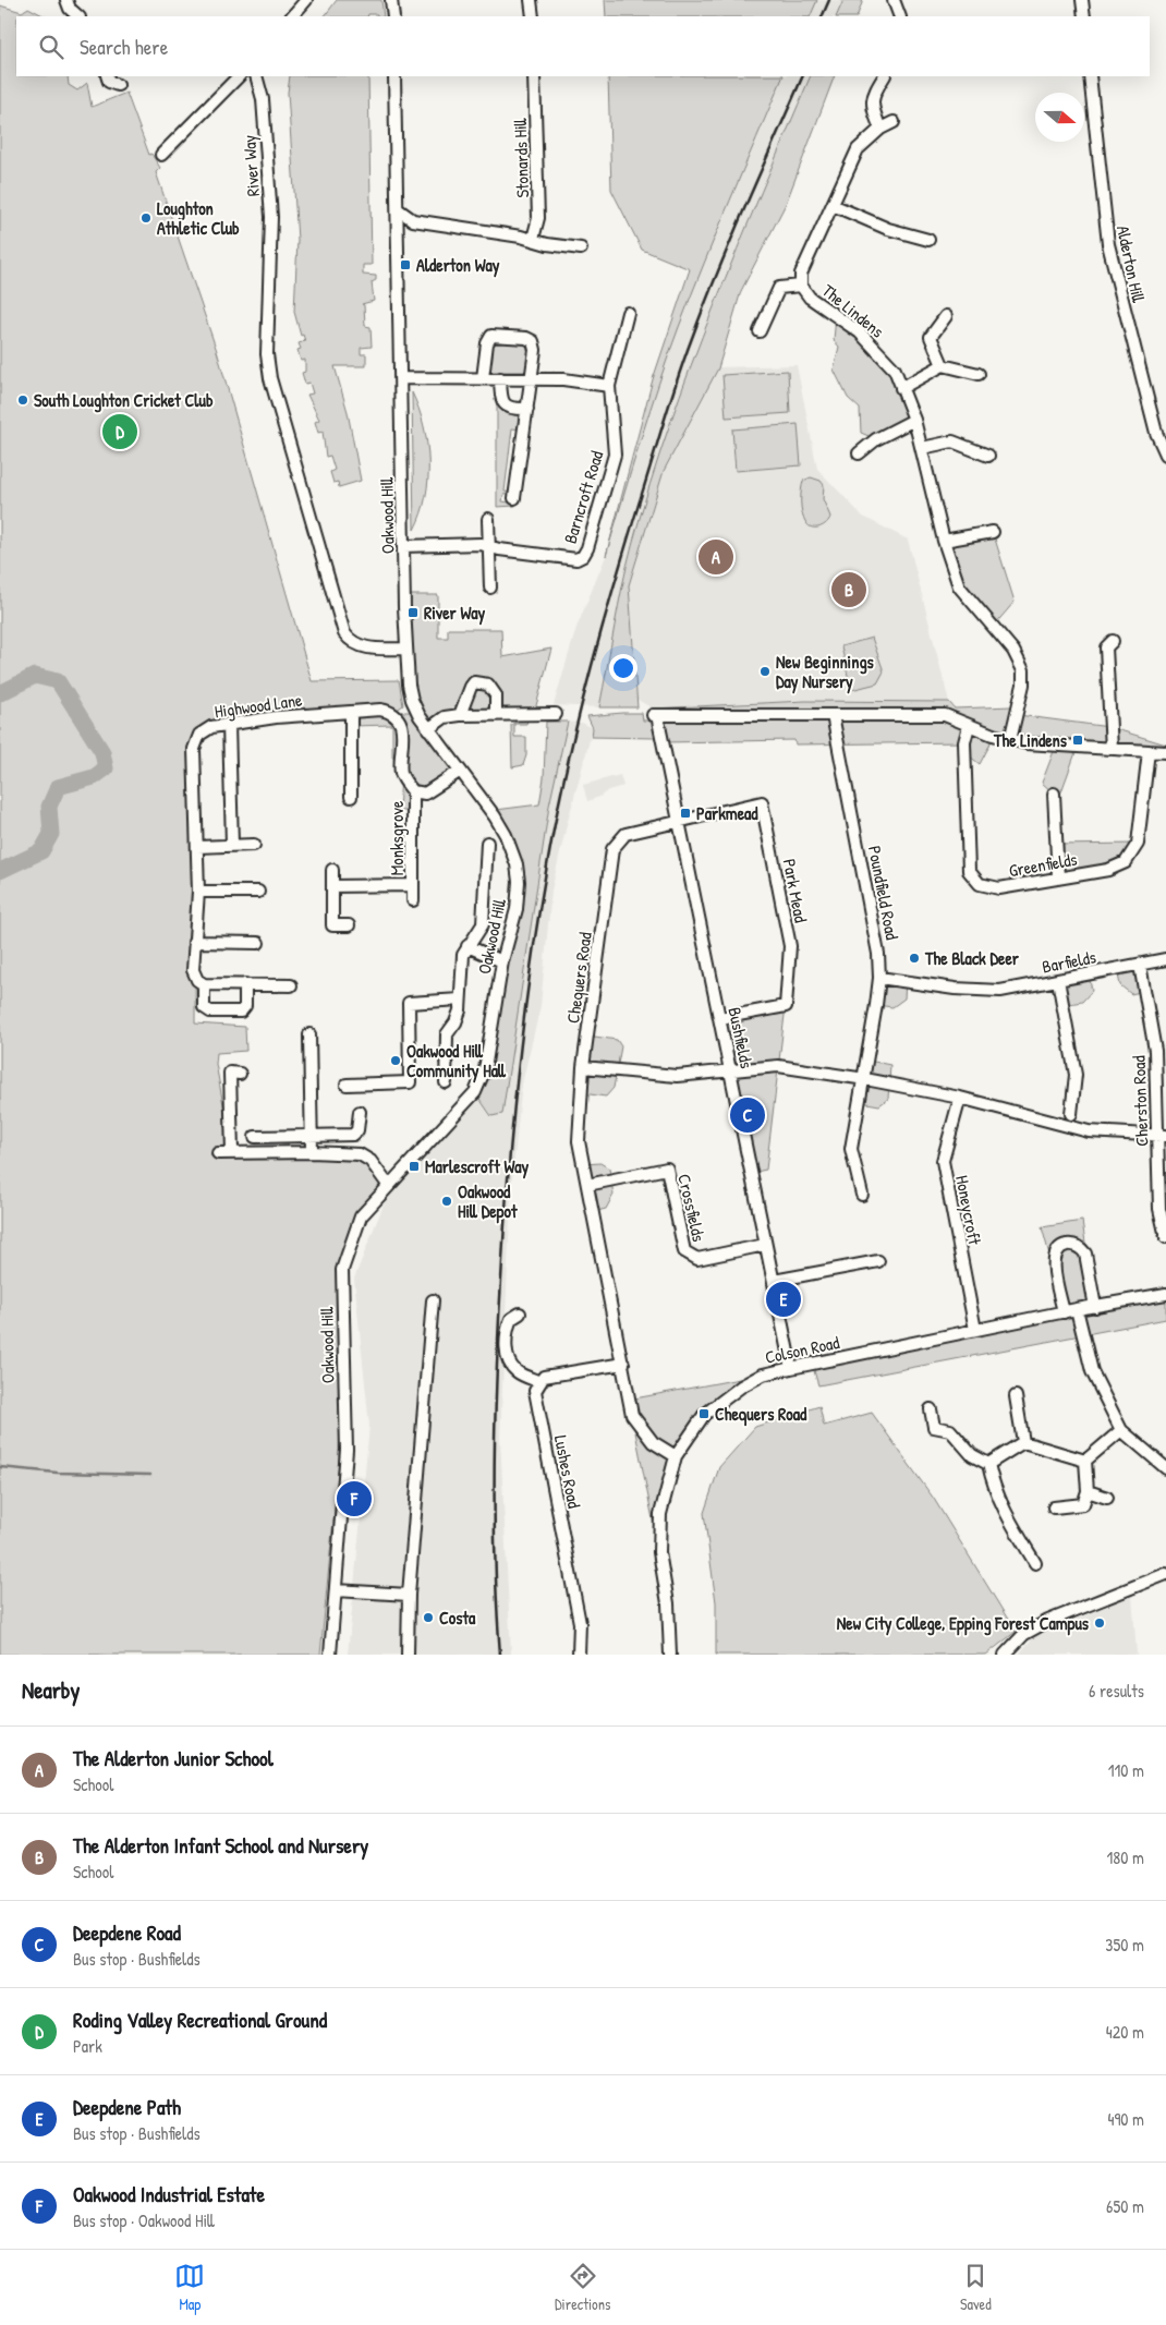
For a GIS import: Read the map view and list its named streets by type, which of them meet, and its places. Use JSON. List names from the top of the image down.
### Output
{
  "streets": {
    "street": [
      "Stonards Hill",
      "River Way",
      "Alderton Hill",
      "The Lindens",
      "Barncroft Road",
      "Oakwood Hill",
      "Highwood Lane",
      "Monksgrove",
      "Greenfields",
      "Park Mead",
      "Poundfield Road",
      "Barfields",
      "Chequers Road",
      "Bushfields",
      "Cherston Road",
      "Crossfields",
      "Honeycroft",
      "Colson Road",
      "Lushes Road"
    ]
  },
  "crossings": [
    ["River Way", "Oakwood Hill"],
    ["Highwood Lane", "Monksgrove"],
    ["Park Mead", "Chequers Road"],
    ["Park Mead", "Bushfields"],
    ["Poundfield Road", "Barfields"],
    ["Poundfield Road", "Bushfields"],
    ["Barfields", "Cherston Road"],
    ["Chequers Road", "Bushfields"],
    ["Chequers Road", "Crossfields"],
    ["Chequers Road", "Colson Road"],
    ["Bushfields", "Crossfields"],
    ["Bushfields", "Colson Road"],
    ["Honeycroft", "Colson Road"]
  ],
  "places": {
    "other": [
      "Loughton Athletic Club",
      "South Loughton Cricket Club",
      "New Beginnings Day Nursery",
      "The Black Deer",
      "Oakwood Hill Community Hall",
      "Oakwood Hill Depot",
      "Costa",
      "New City College, Epping Forest Campus"
    ],
    "transit": [
      "Alderton Way",
      "River Way",
      "The Lindens",
      "Parkmead",
      "Marlescroft Way",
      "Chequers Road"
    ]
  },
  "north": "right",
  "page": {
    "search": "Search here",
    "pins": [
      "D",
      "A",
      "B",
      "C",
      "E",
      "F"
    ],
    "heading": ["Nearby", "6 results"],
    "list": [
      {
        "mark": "A",
        "name": "The Alderton Junior School",
        "note": "School",
        "value": "110 m"
      },
      {
        "mark": "B",
        "name": "The Alderton Infant School and Nursery",
        "note": "School",
        "value": "180 m"
      },
      {
        "mark": "C",
        "name": "Deepdene Road",
        "note": "Bus stop · Bushfields",
        "value": "350 m"
      },
      {
        "mark": "D",
        "name": "Roding Valley Recreational Ground",
        "note": "Park",
        "value": "420 m"
      },
      {
        "mark": "E",
        "name": "Deepdene Path",
        "note": "Bus stop · Bushfields",
        "value": "490 m"
      },
      {
        "mark": "F",
        "name": "Oakwood Industrial Estate",
        "note": "Bus stop · Oakwood Hill",
        "value": "650 m"
      }
    ],
    "nav": ["Map", "Directions", "Saved"]
  }
}
